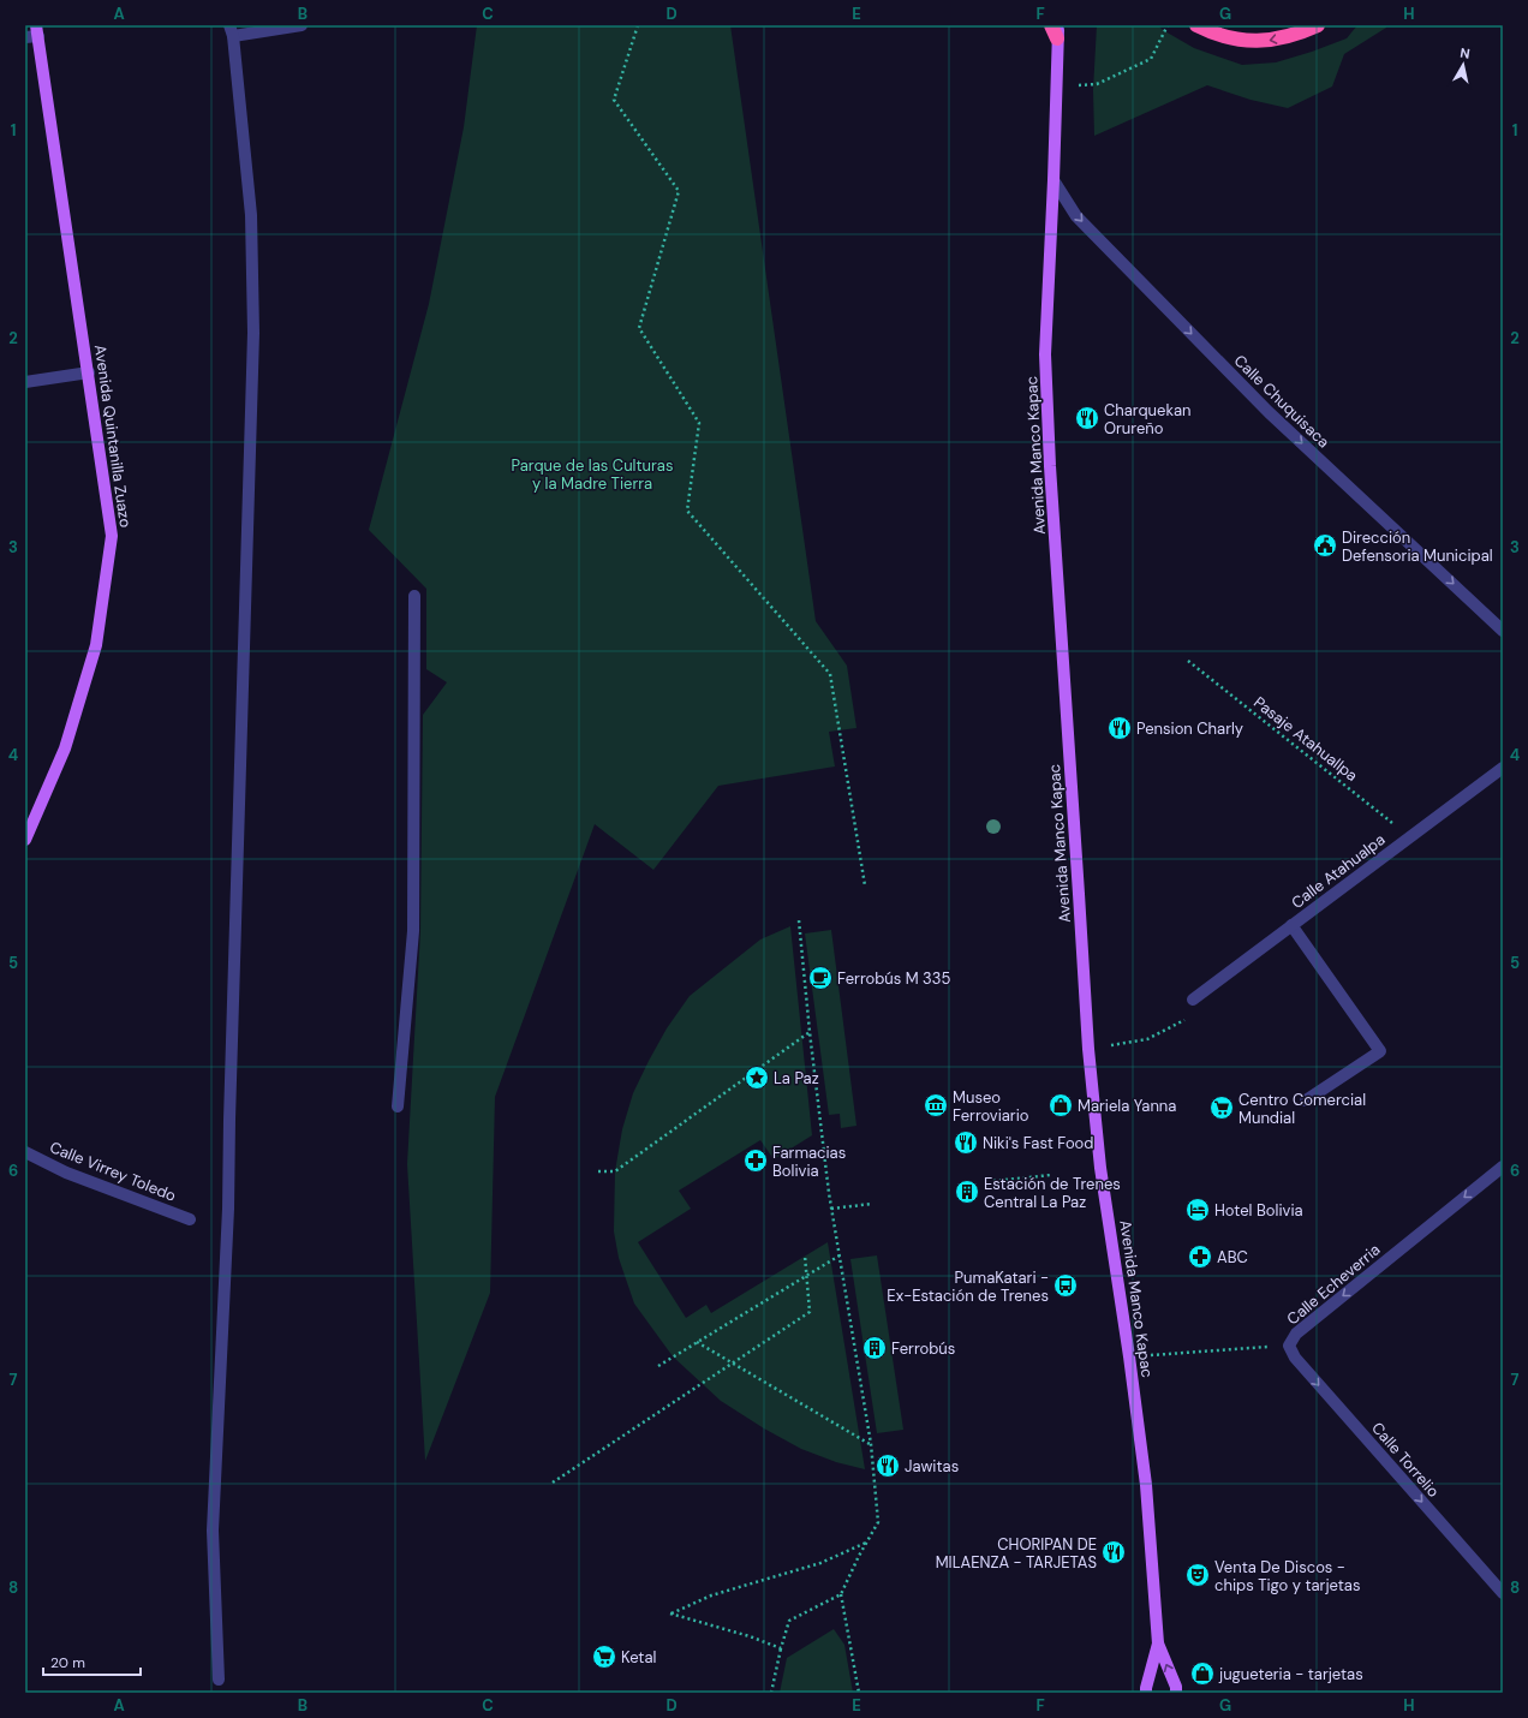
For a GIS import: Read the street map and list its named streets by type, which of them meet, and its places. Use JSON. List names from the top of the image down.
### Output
{
  "streets": {
    "main road": ["Avenida Quintanilla Zuazo", "Avenida Manco Kapac"],
    "street": [
      "Calle Chuquisaca",
      "Calle Atahualpa",
      "Calle Virrey Toledo",
      "Calle Echeverria",
      "Calle Torrelio"
    ],
    "path": ["Pasaje Atahuallpa"]
  },
  "crossings": [
    ["Calle Chuquisaca", "Avenida Manco Kapac"],
    ["Avenida Manco Kapac", "Calle Echeverria"],
    ["Pasaje Atahuallpa", "Calle Atahualpa"],
    ["Calle Echeverria", "Calle Torrelio"]
  ],
  "one_way": ["Calle Chuquisaca", "Calle Echeverria", "Calle Torrelio"],
  "parks": ["Parque de las Culturas y la Madre Tierra"],
  "places": {
    "restaurant": [
      "Charquekan Orureño",
      "Pension Charly",
      "Niki's Fast Food",
      "Jawitas",
      "CHORIPAN DE MILAENZA - TARJETAS"
    ],
    "public building": ["Dirección Defensoria Municipal"],
    "cafe": ["Ferrobús M 335"],
    "place": ["La Paz"],
    "museum": ["Museo Ferroviario"],
    "shop": ["Mariela Yanna", "jugueteria - tarjetas"],
    "supermarket": ["Centro Comercial Mundial", "Ketal"],
    "pharmacy": ["Farmacias Bolivia", "ABC"],
    "building": ["Estación de Trenes Central La Paz", "Ferrobús"],
    "hotel": ["Hotel Bolivia"],
    "bus stop": ["PumaKatari - Ex-Estación de Trenes"],
    "theatre": ["Venta De Discos - chips Tigo y tarjetas"]
  },
  "scale_bar": "20 m",
  "north": "top",
  "grid": {
    "columns": [
      "A",
      "B",
      "C",
      "D",
      "E",
      "F",
      "G",
      "H"
    ],
    "rows": [
      "1",
      "2",
      "3",
      "4",
      "5",
      "6",
      "7",
      "8"
    ]
  }
}
